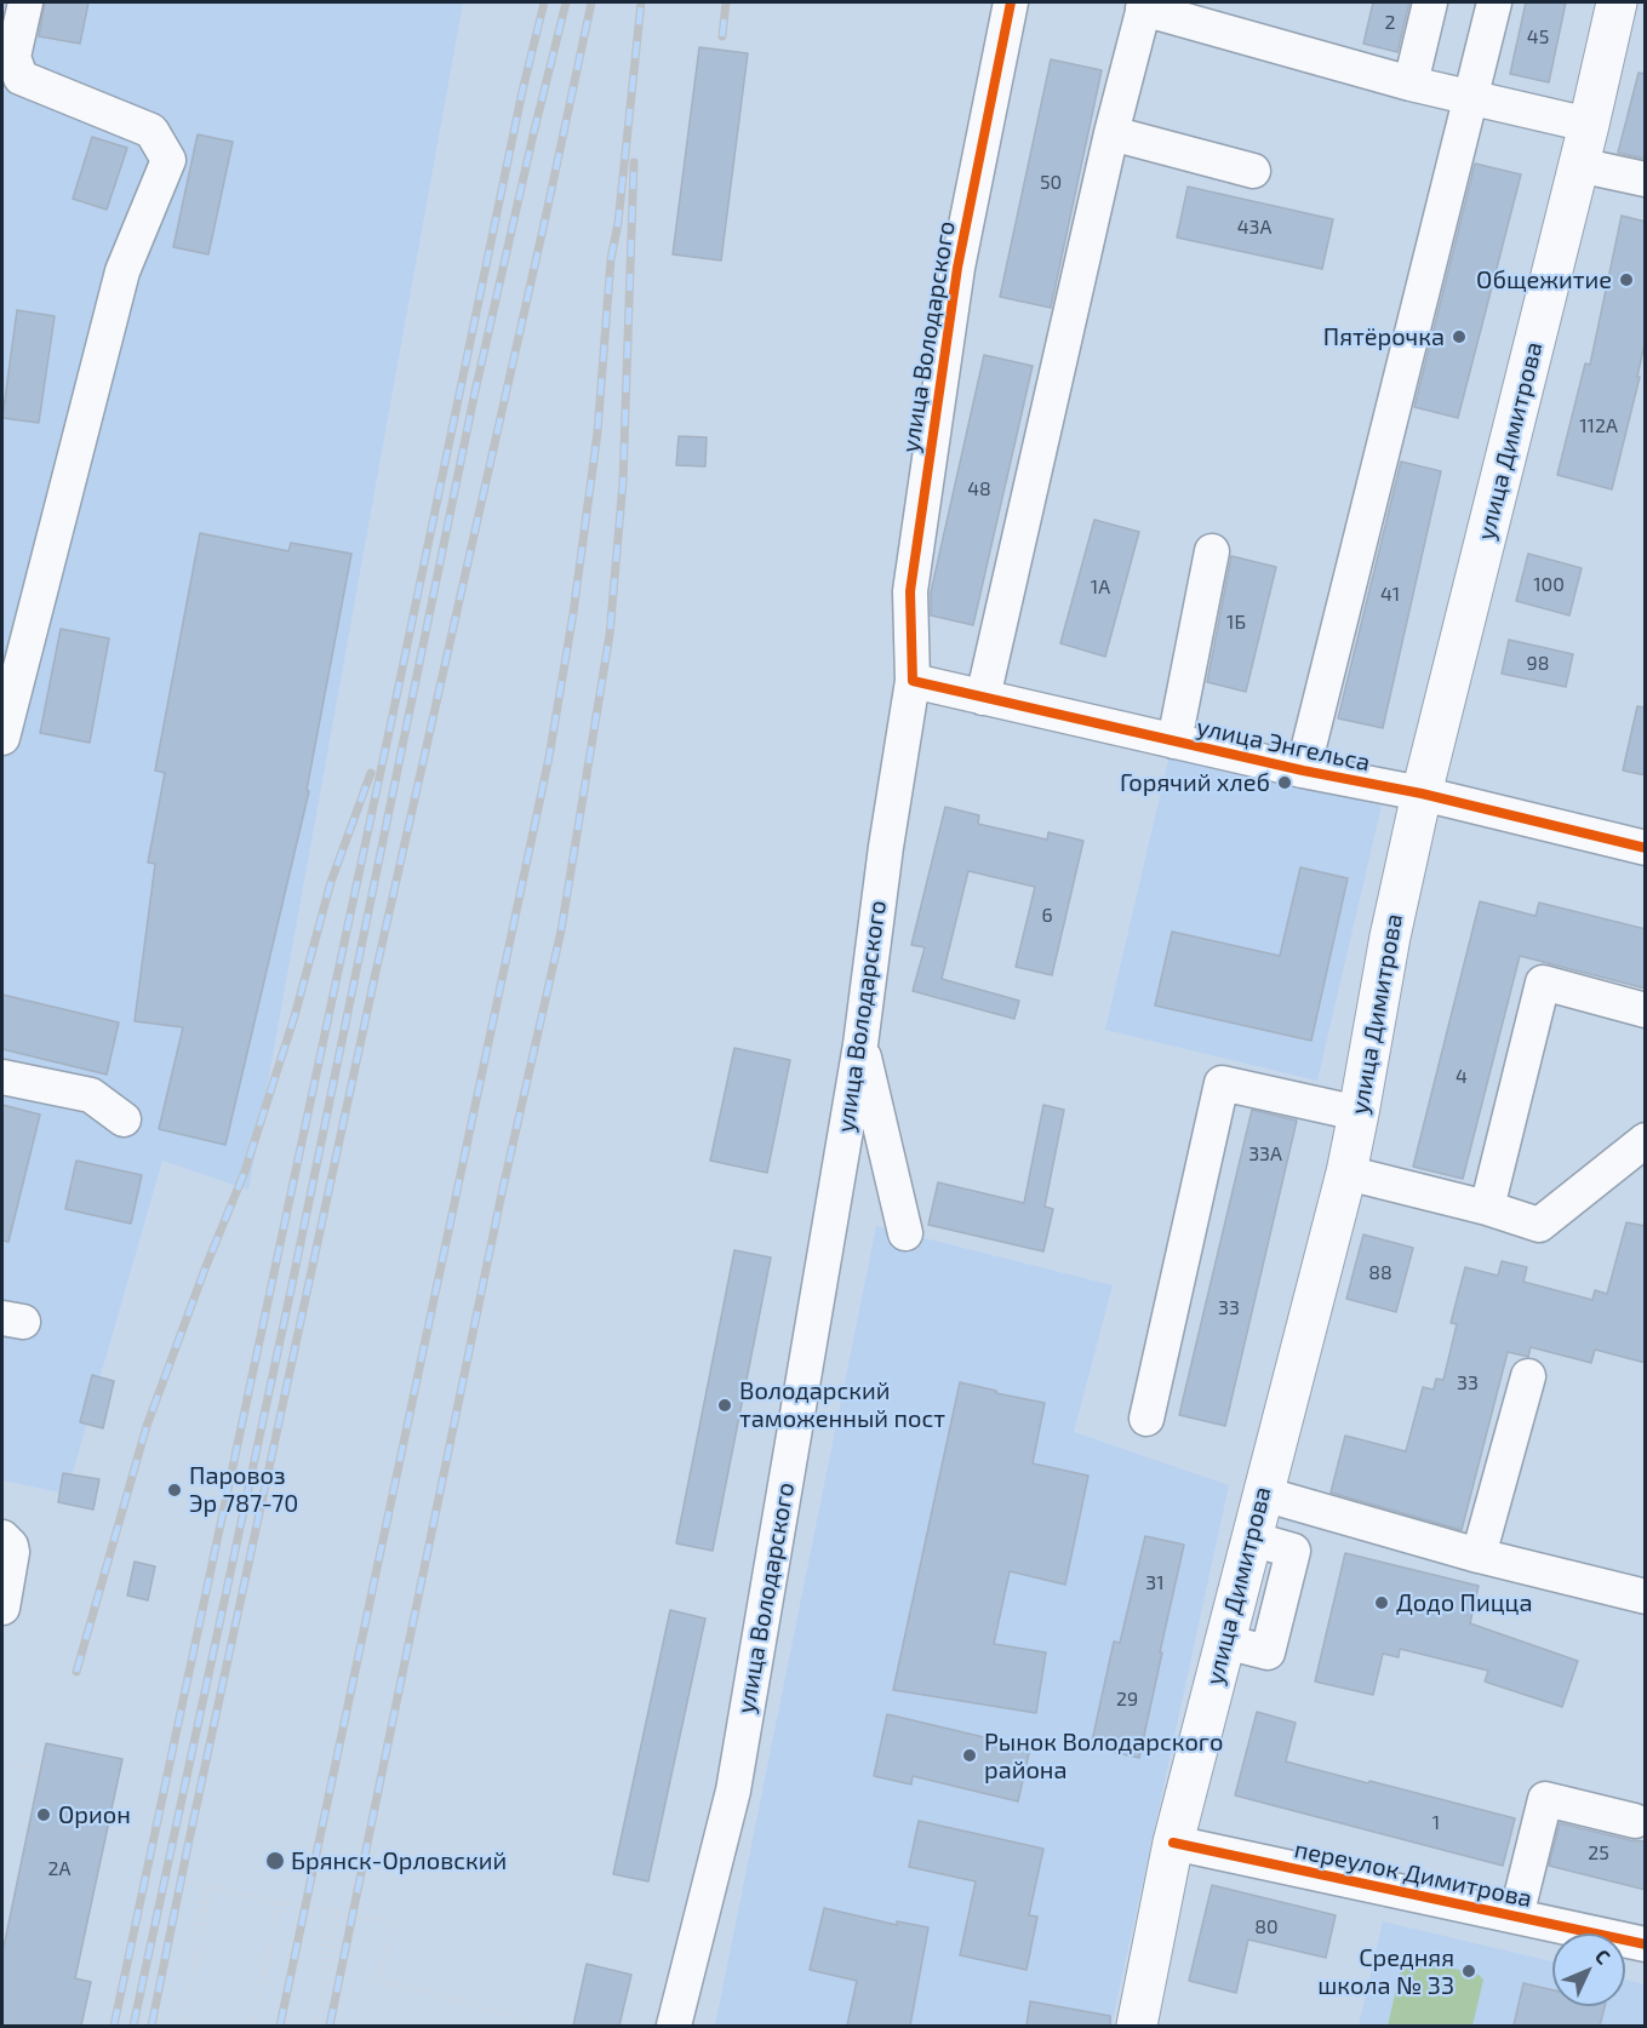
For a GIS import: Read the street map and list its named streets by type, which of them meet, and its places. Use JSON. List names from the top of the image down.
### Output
{
  "streets": {
    "main road": ["улица Димитрова"],
    "street": ["улица Володарского", "улица Энгельса", "переулок Димитрова"]
  },
  "crossings": [
    ["улица Володарского", "улица Энгельса"],
    ["улица Димитрова", "улица Энгельса"],
    ["улица Димитрова", "переулок Димитрова"]
  ],
  "places": [
    "Общежитие",
    "Пятёрочка",
    "Горячий хлеб",
    "Володарский таможенный пост",
    "Паровоз Эр 787-70",
    "Додо Пицца",
    "Рынок Володарского района",
    "Орион",
    "Брянск-Орловский",
    "Средняя школа № 33"
  ],
  "house_numbers": [
    "2",
    "45",
    "50",
    "43А",
    "112А",
    "48",
    "100",
    "1А",
    "41",
    "1Б",
    "98",
    "6",
    "4",
    "33А",
    "88",
    "33",
    "33",
    "31",
    "29",
    "1",
    "25",
    "2А",
    "80"
  ],
  "north": "top right"
}
